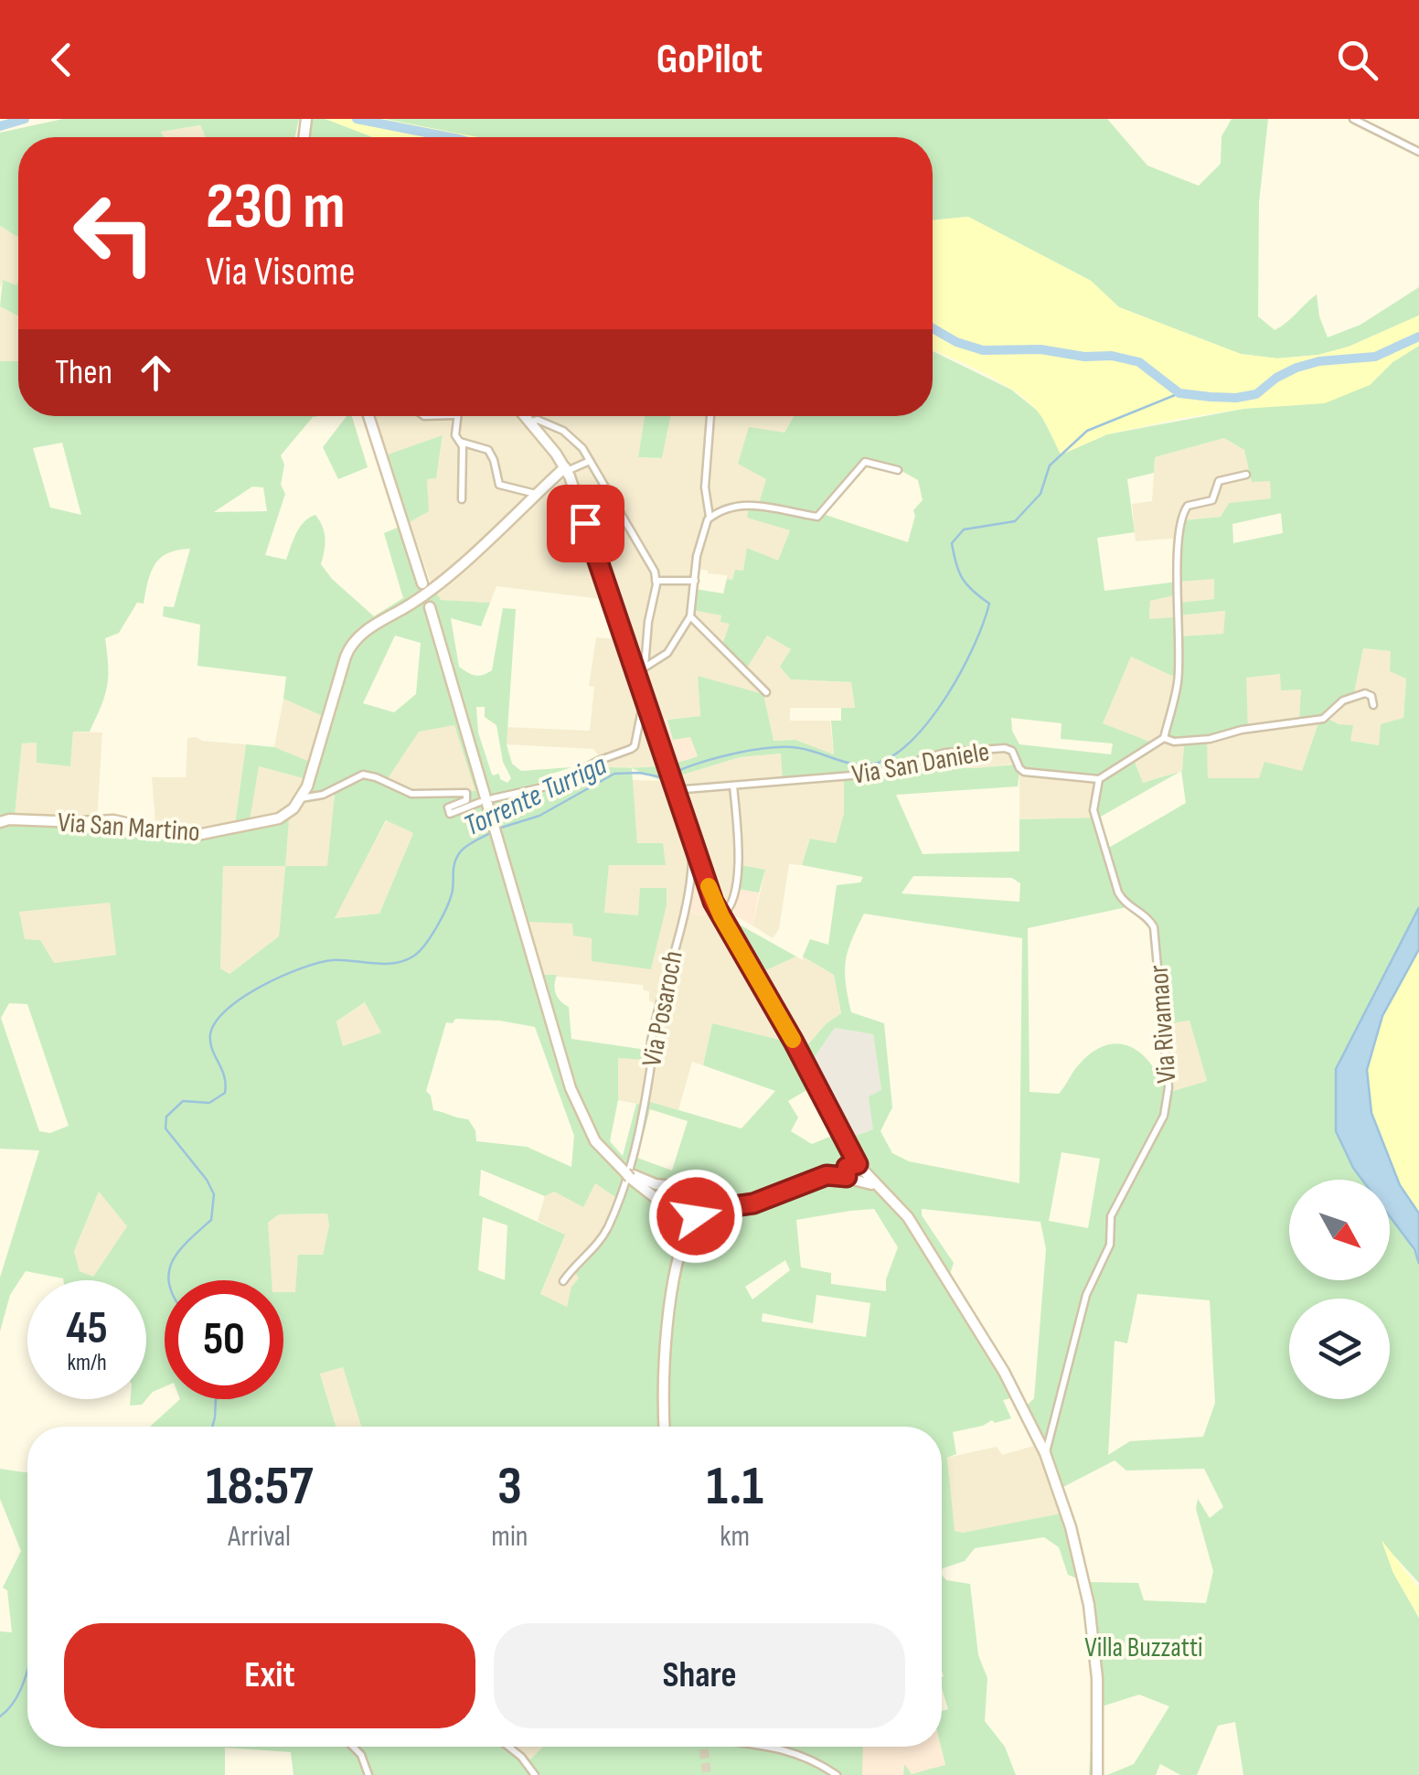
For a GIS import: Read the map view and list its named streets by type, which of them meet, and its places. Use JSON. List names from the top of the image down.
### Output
{
  "streets": {
    "street": [
      "Via San Daniele",
      "Via San Martino",
      "Via Posaroch",
      "Via Rivamaor"
    ]
  },
  "crossings": [
    ["Via San Daniele", "Via Rivamaor"]
  ],
  "water": ["Torrente Turriga"],
  "parks": ["Villa Buzzatti"],
  "north": "bottom right",
  "page": {
    "header": "GoPilot",
    "turn": ["230 m", "Via Visome"],
    "then": "Then",
    "speed": "45 km/h",
    "limit": "50",
    "eta": [
      "18:57",
      "Arrival",
      "3",
      "min",
      "1.1",
      "km"
    ],
    "buttons": ["Exit", "Share"]
  }
}
